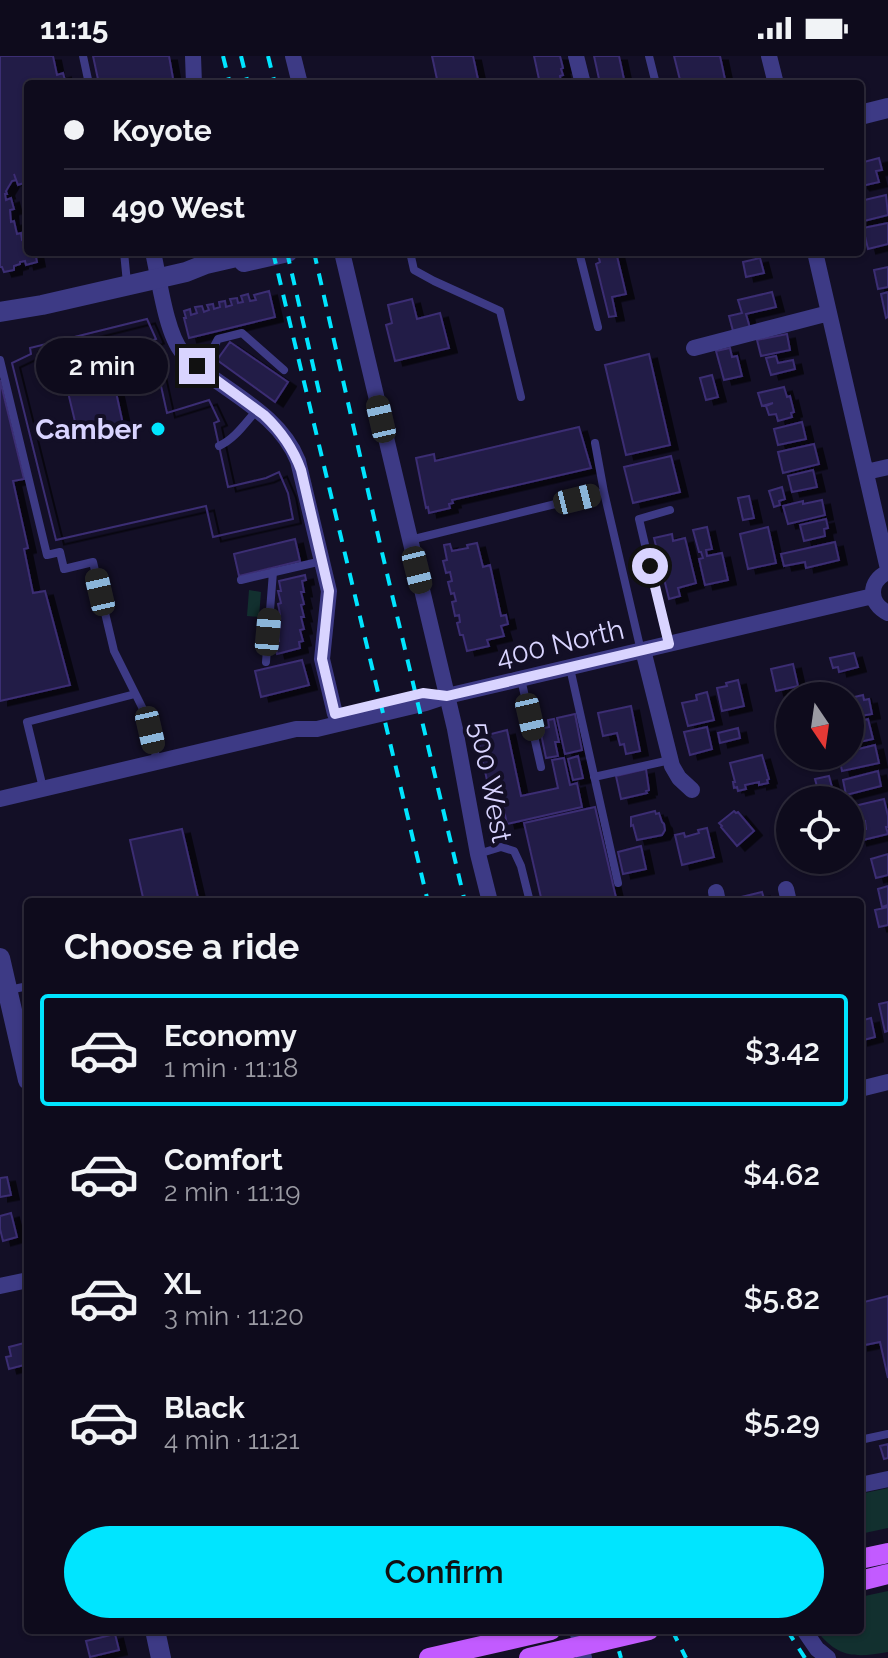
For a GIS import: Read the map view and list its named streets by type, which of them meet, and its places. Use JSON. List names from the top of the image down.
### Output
{
  "streets": {
    "street": ["400 North", "500 West"]
  },
  "crossings": [
    ["400 North", "500 West"]
  ],
  "places": ["Camber"],
  "north": "bottom",
  "page": {
    "status": "11:15",
    "banner": ["Koyote", "490 West"],
    "bubble": "2 min",
    "heading": "Choose a ride",
    "list": [
      {
        "name": "Economy",
        "note": "1 min · 11:18",
        "value": "$3.42"
      },
      {
        "name": "Comfort",
        "note": "2 min · 11:19",
        "value": "$4.62"
      },
      {
        "name": "XL",
        "note": "3 min · 11:20",
        "value": "$5.82"
      },
      {
        "name": "Black",
        "note": "4 min · 11:21",
        "value": "$5.29"
      }
    ],
    "buttons": "Confirm"
  }
}
